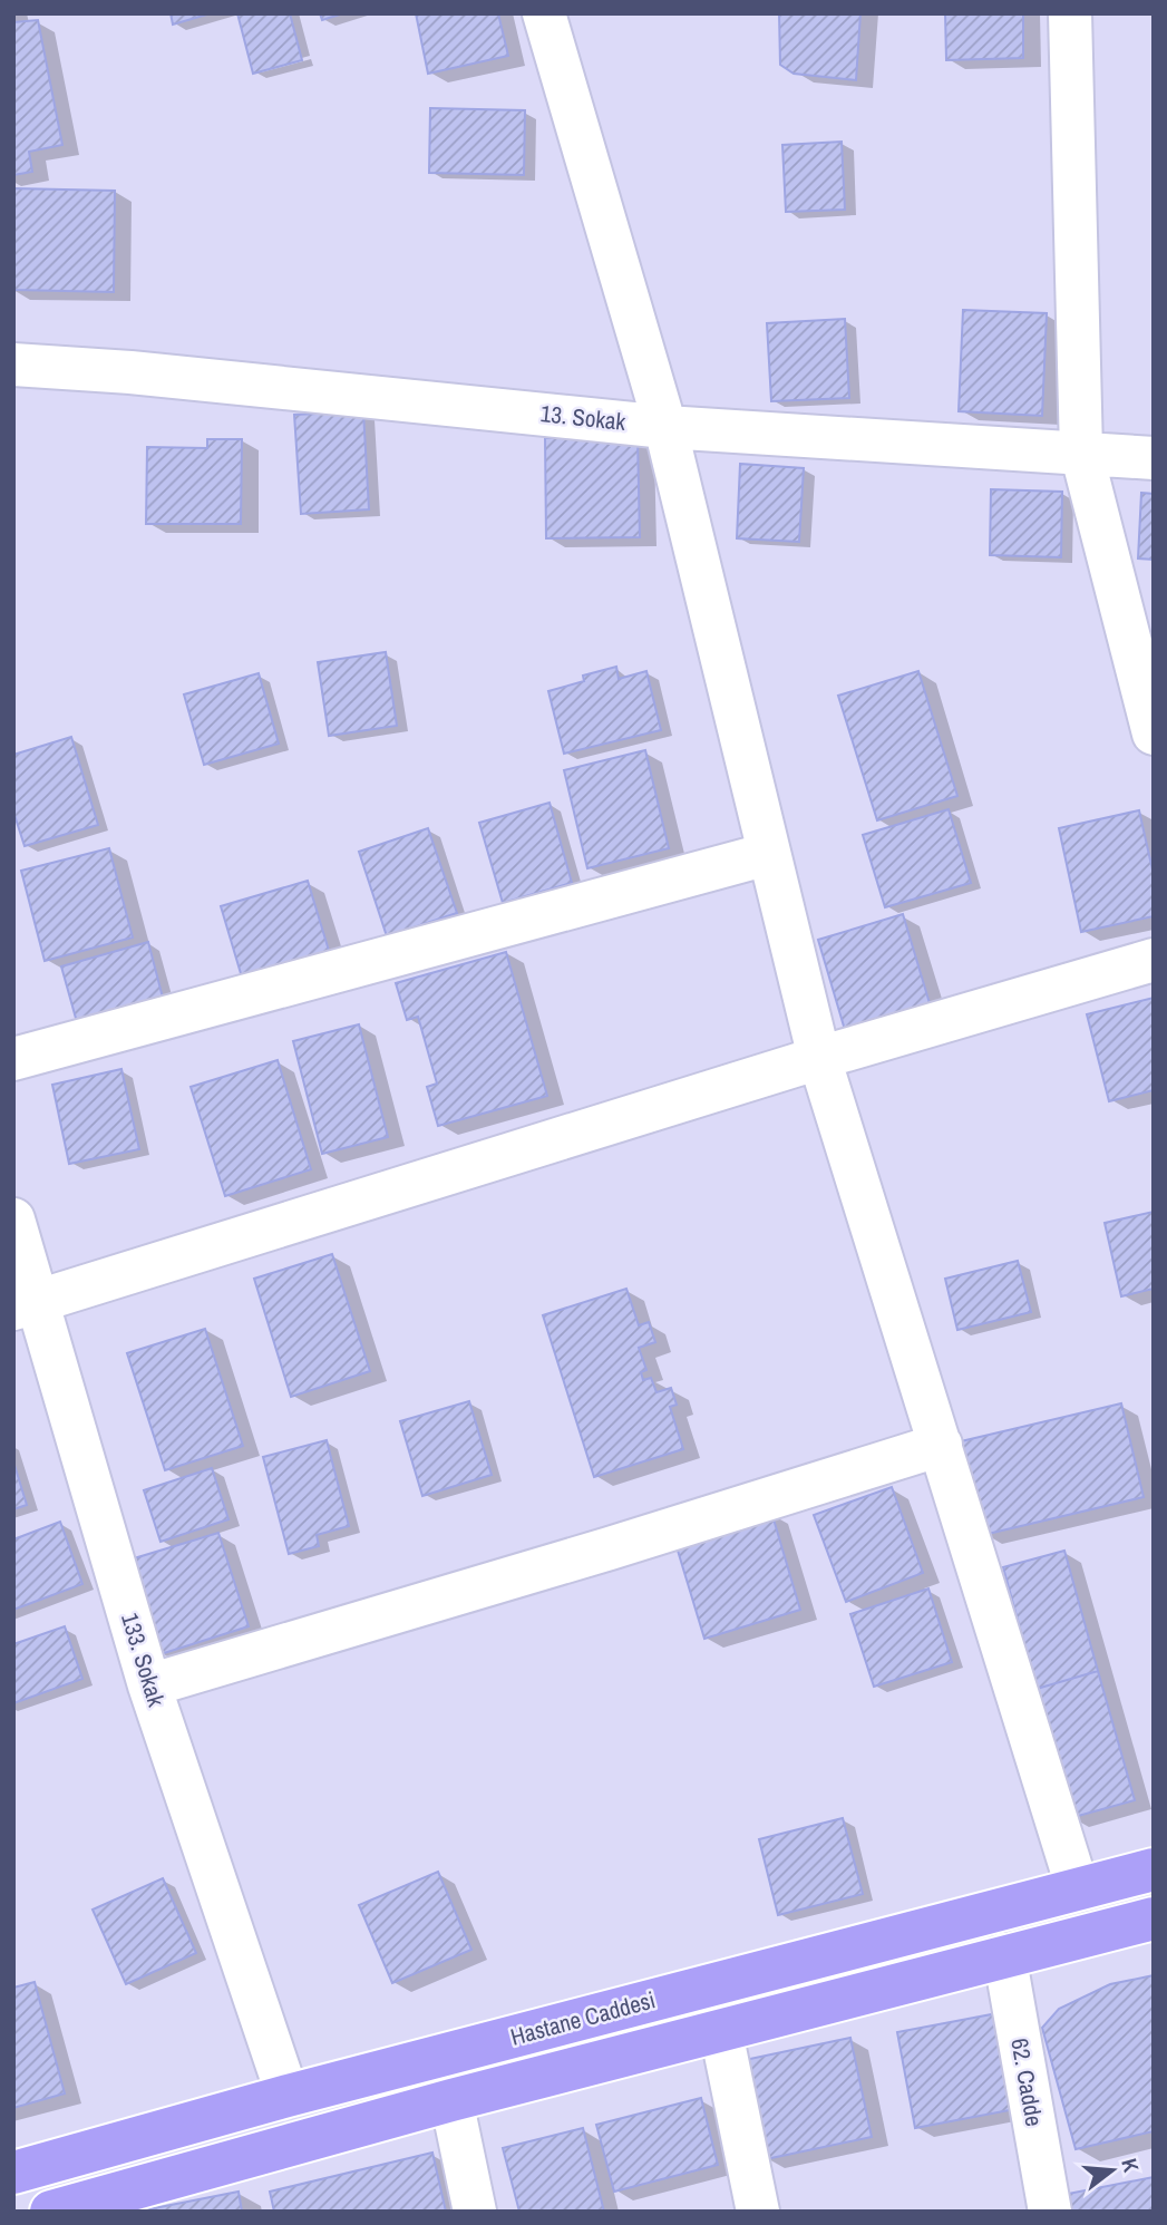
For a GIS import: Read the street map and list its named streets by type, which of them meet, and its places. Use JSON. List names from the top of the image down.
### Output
{
  "streets": {
    "main road": ["Hastane Caddesi"],
    "street": ["13. Sokak", "133. Sokak", "62. Cadde"]
  },
  "crossings": [
    ["133. Sokak", "Hastane Caddesi"],
    ["Hastane Caddesi", "62. Cadde"]
  ],
  "north": "right"
}
